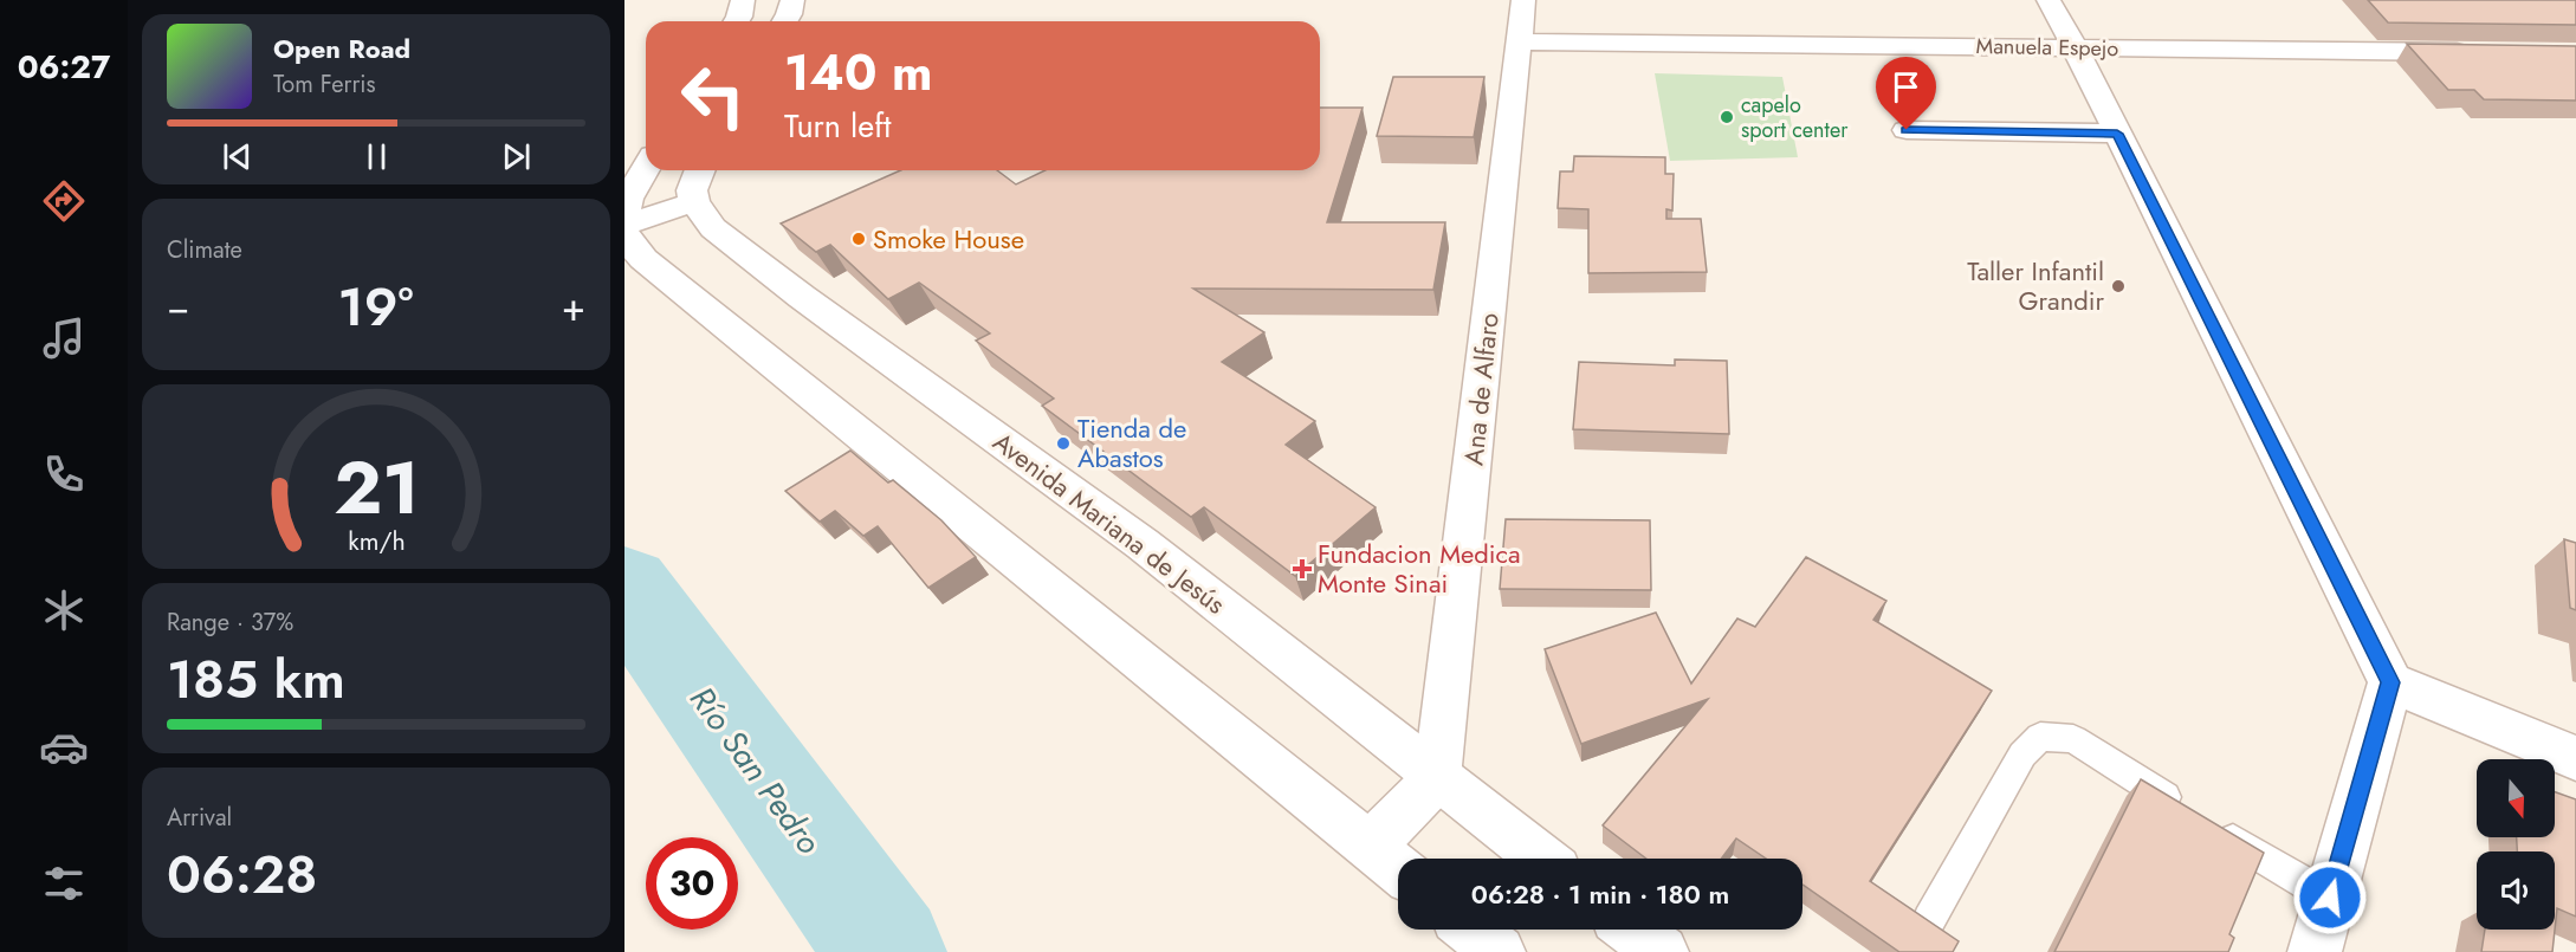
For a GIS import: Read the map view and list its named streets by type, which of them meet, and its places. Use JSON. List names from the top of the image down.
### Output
{
  "streets": {
    "street": ["Manuela Espejo", "Ana de Alfaro", "Avenida Mariana de Jesús"]
  },
  "crossings": [
    ["Manuela Espejo", "Ana de Alfaro"],
    ["Ana de Alfaro", "Avenida Mariana de Jesús"]
  ],
  "water": ["Río San Pedro"],
  "places": {
    "other": [
      "capelo sport center",
      "Smoke House",
      "Taller Infantil Grandir",
      "Tienda de Abastos"
    ],
    "health": ["Fundacion Medica Monte Sinai"]
  },
  "north": "bottom",
  "page": {
    "tabs": "06:27",
    "turn": ["140 m", "Turn left"],
    "song": ["Open Road", "Tom Ferris"],
    "tile": [
      "Climate",
      ["Range · 37%", "185 km"],
      ["Arrival", "06:28"]
    ],
    "heat": ["−", "19°", "+"],
    "limit": "30",
    "trip": "06:28 · 1 min · 180 m",
    "gauge": ["21", "km/h"]
  }
}
